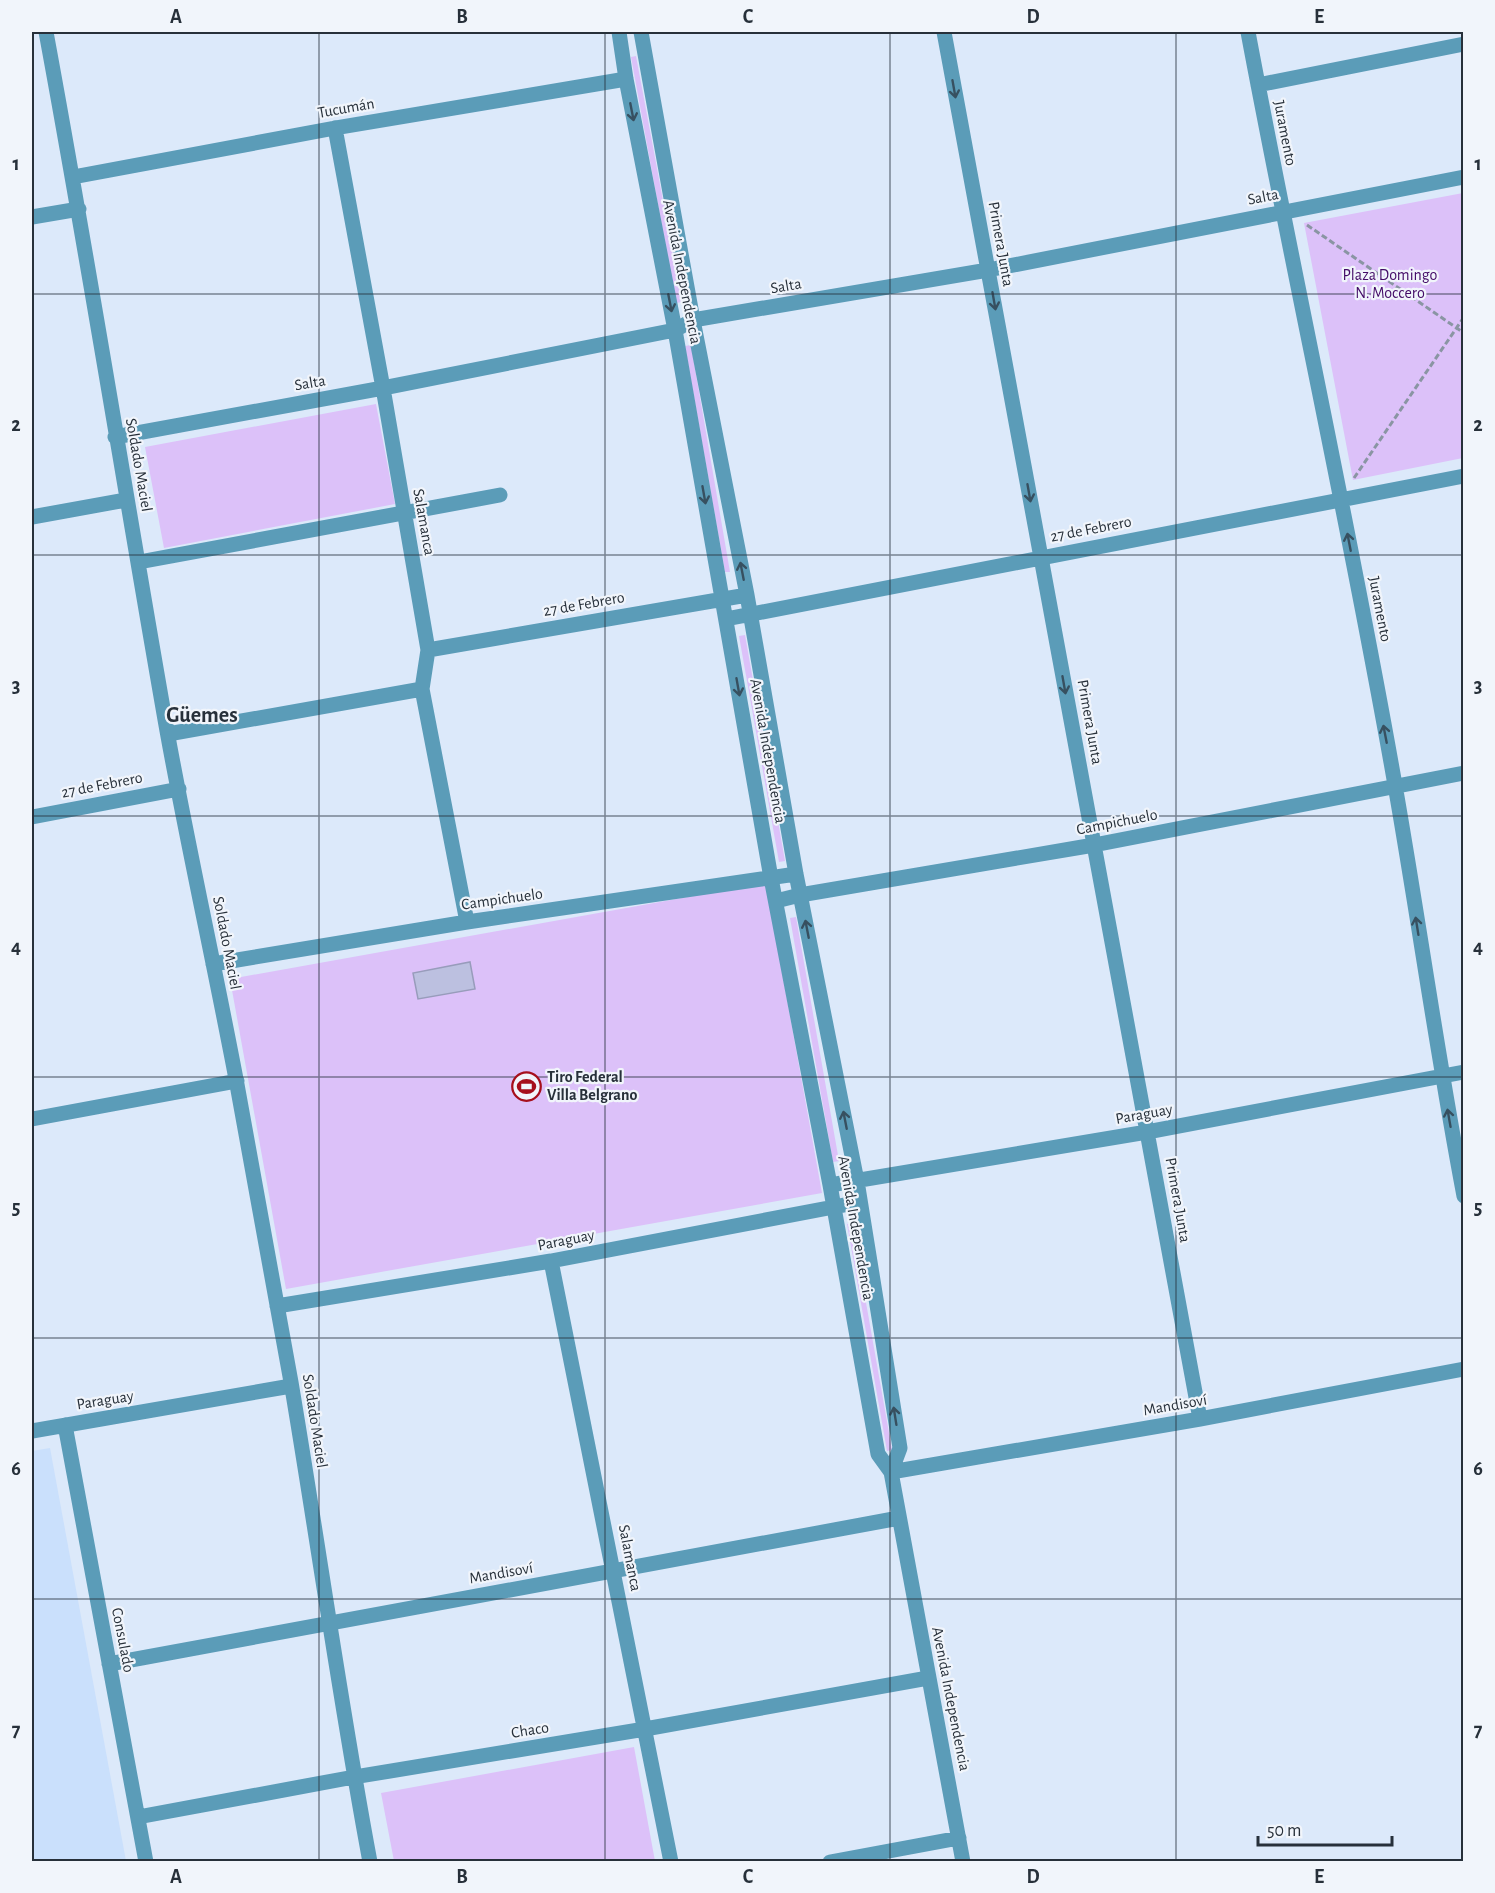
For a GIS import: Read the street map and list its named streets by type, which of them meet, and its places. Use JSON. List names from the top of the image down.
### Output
{
  "streets": {
    "street": [
      "Tucumán",
      "Juramento",
      "Salta",
      "Primera Junta",
      "Avenida Independencia",
      "Soldado Maciel",
      "Salamanca",
      "27 de Febrero",
      "Campichuelo",
      "Paraguay",
      "Mandisoví",
      "Consulado",
      "Chaco"
    ]
  },
  "crossings": [
    ["Tucumán", "Avenida Independencia"],
    ["Tucumán", "Soldado Maciel"],
    ["Tucumán", "Salamanca"],
    ["Juramento", "Salta"],
    ["Juramento", "27 de Febrero"],
    ["Juramento", "Campichuelo"],
    ["Juramento", "Paraguay"],
    ["Salta", "Primera Junta"],
    ["Salta", "Avenida Independencia"],
    ["Salta", "Soldado Maciel"],
    ["Salta", "Salamanca"],
    ["Primera Junta", "27 de Febrero"],
    ["Primera Junta", "Campichuelo"],
    ["Primera Junta", "Paraguay"],
    ["Primera Junta", "Mandisoví"],
    ["Avenida Independencia", "27 de Febrero"],
    ["Avenida Independencia", "Campichuelo"],
    ["Avenida Independencia", "Paraguay"],
    ["Avenida Independencia", "Mandisoví"],
    ["Avenida Independencia", "Chaco"],
    ["Soldado Maciel", "27 de Febrero"],
    ["Soldado Maciel", "Campichuelo"],
    ["Soldado Maciel", "Paraguay"],
    ["Soldado Maciel", "Mandisoví"],
    ["Soldado Maciel", "Chaco"],
    ["Salamanca", "27 de Febrero"],
    ["Salamanca", "Campichuelo"],
    ["Salamanca", "Paraguay"],
    ["Salamanca", "Mandisoví"],
    ["Salamanca", "Chaco"],
    ["Paraguay", "Consulado"],
    ["Mandisoví", "Consulado"],
    ["Consulado", "Chaco"]
  ],
  "one_way": ["Juramento", "Primera Junta"],
  "districts": ["Güemes"],
  "parks": ["Plaza Domingo N. Moccero"],
  "places": {
    "sports": ["Tiro Federal Villa Belgrano"]
  },
  "scale_bar": "50 m",
  "grid": {
    "columns": [
      "A",
      "B",
      "C",
      "D",
      "E"
    ],
    "rows": [
      "1",
      "2",
      "3",
      "4",
      "5",
      "6",
      "7"
    ]
  }
}
